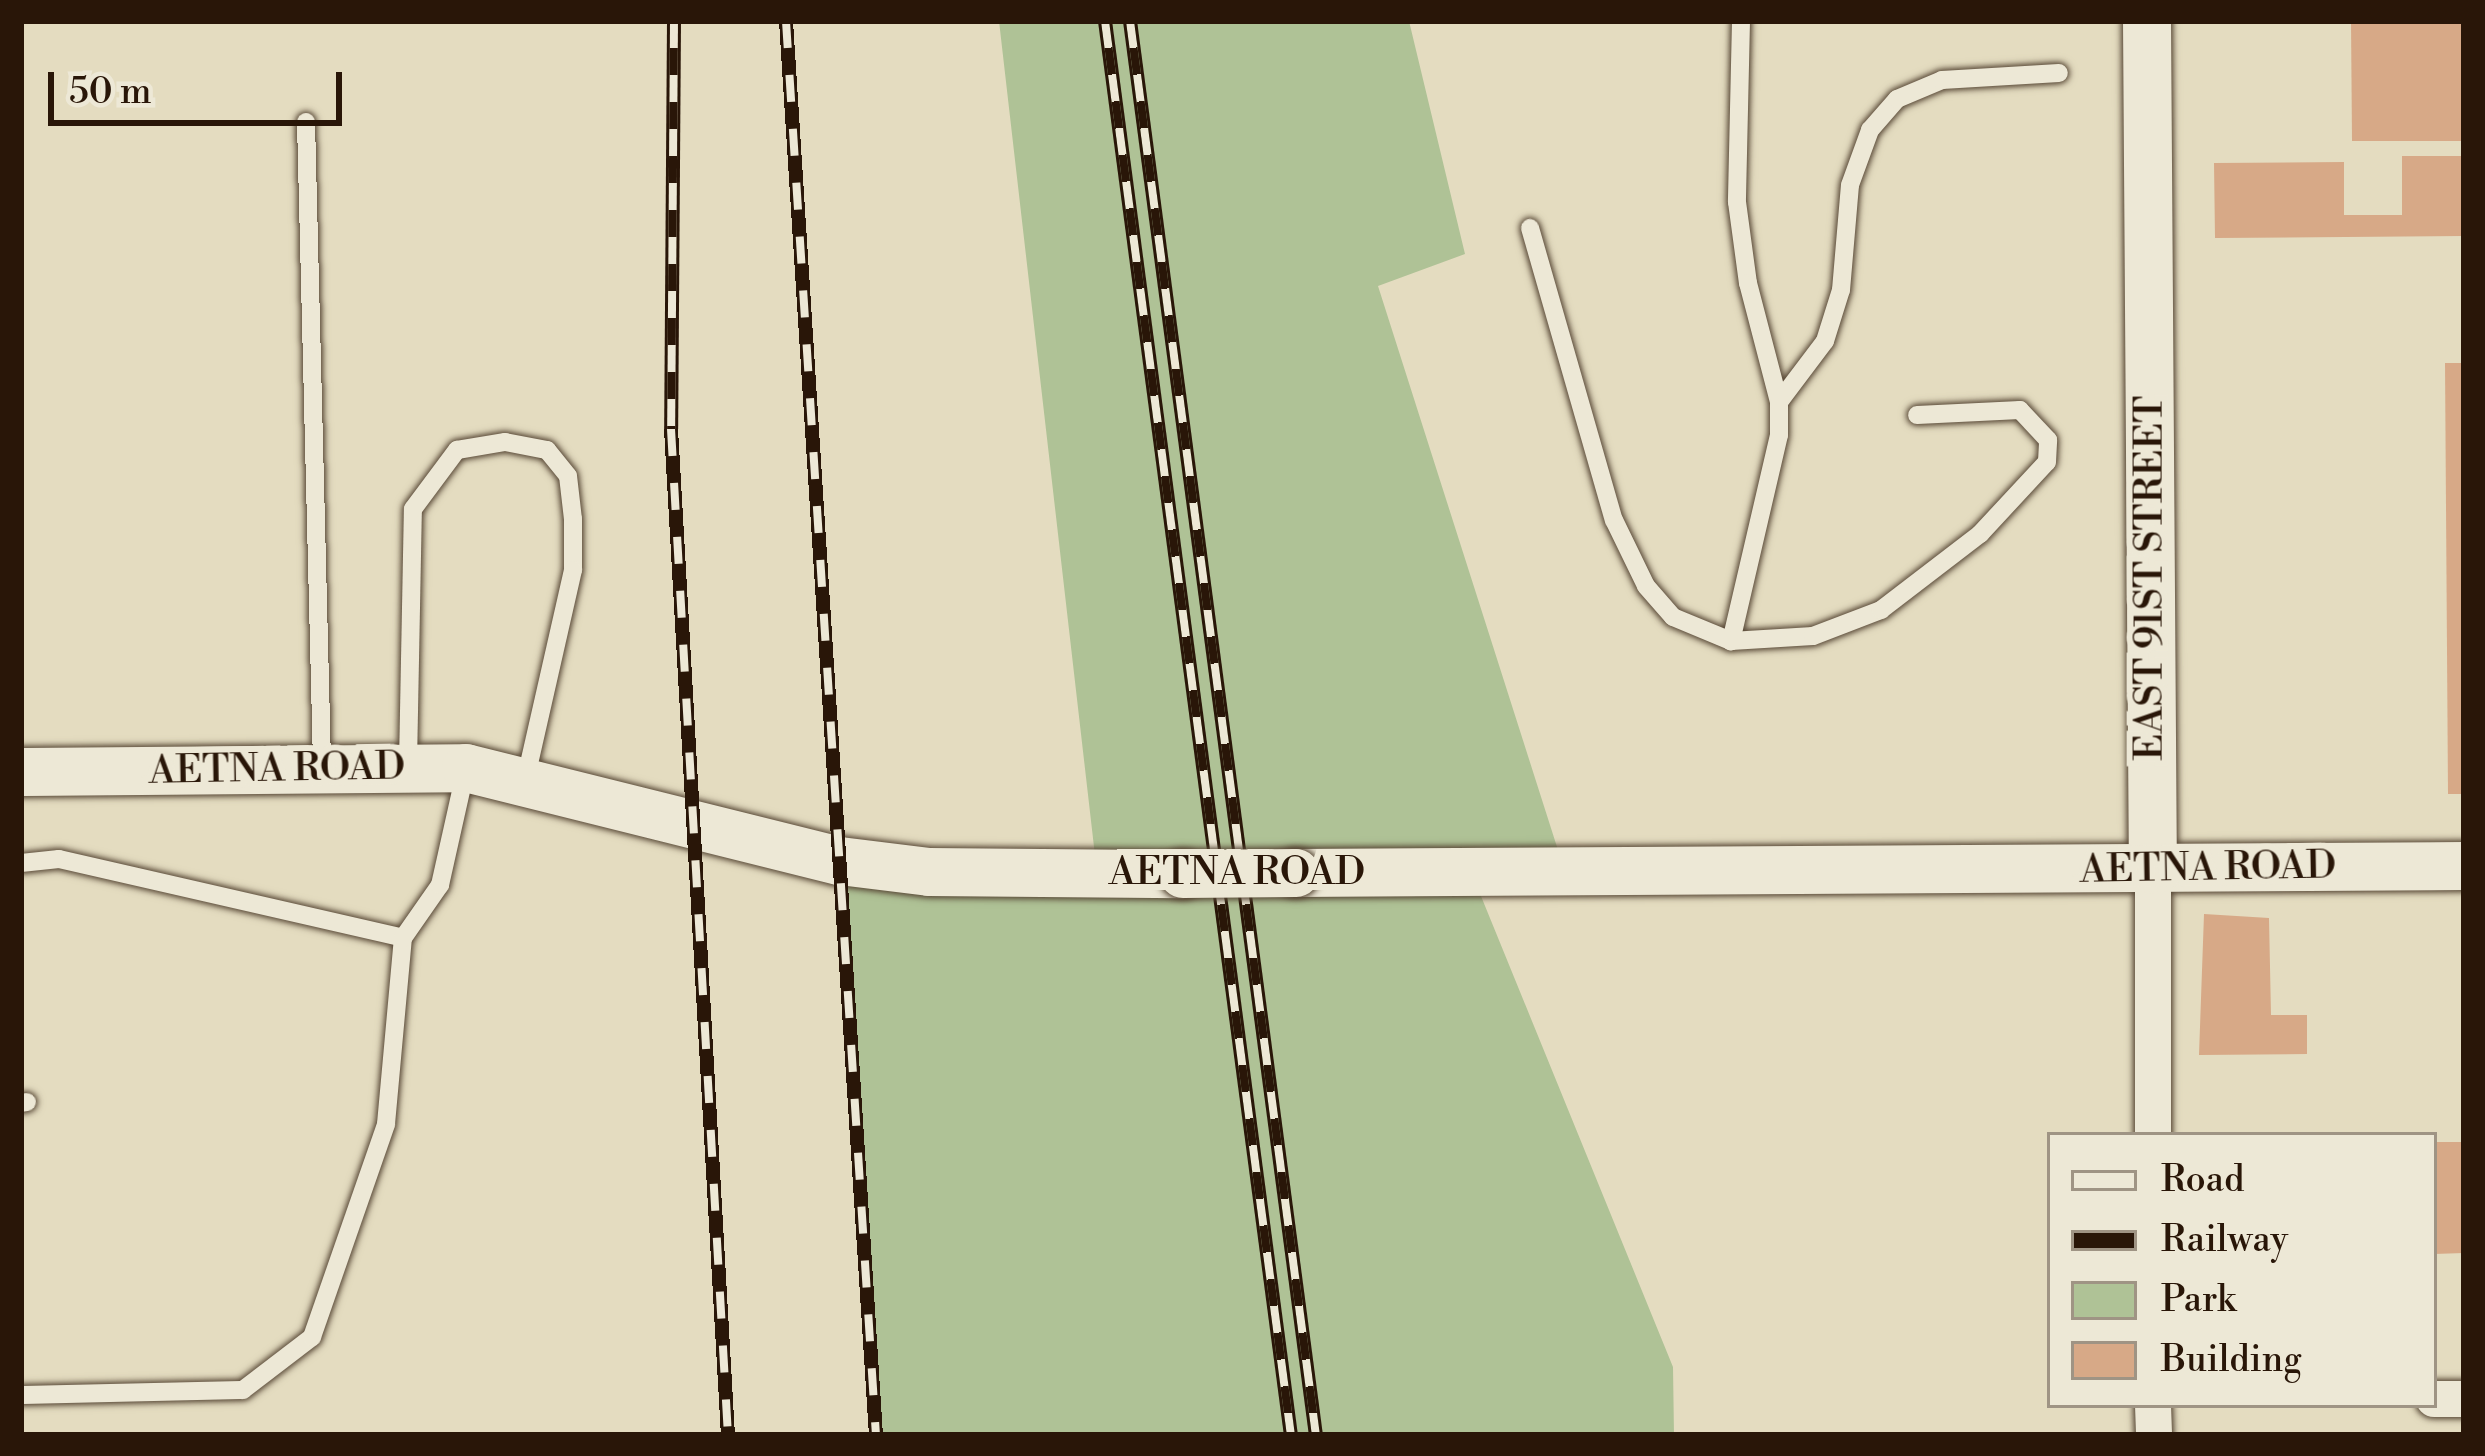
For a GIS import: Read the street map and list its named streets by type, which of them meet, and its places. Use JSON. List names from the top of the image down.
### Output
{
  "streets": {
    "street": ["EAST 91ST STREET", "AETNA ROAD"]
  },
  "crossings": [
    ["EAST 91ST STREET", "AETNA ROAD"]
  ],
  "legend": [
    "Road",
    "Railway",
    "Park",
    "Building"
  ],
  "scale_bar": "50 m"
}
